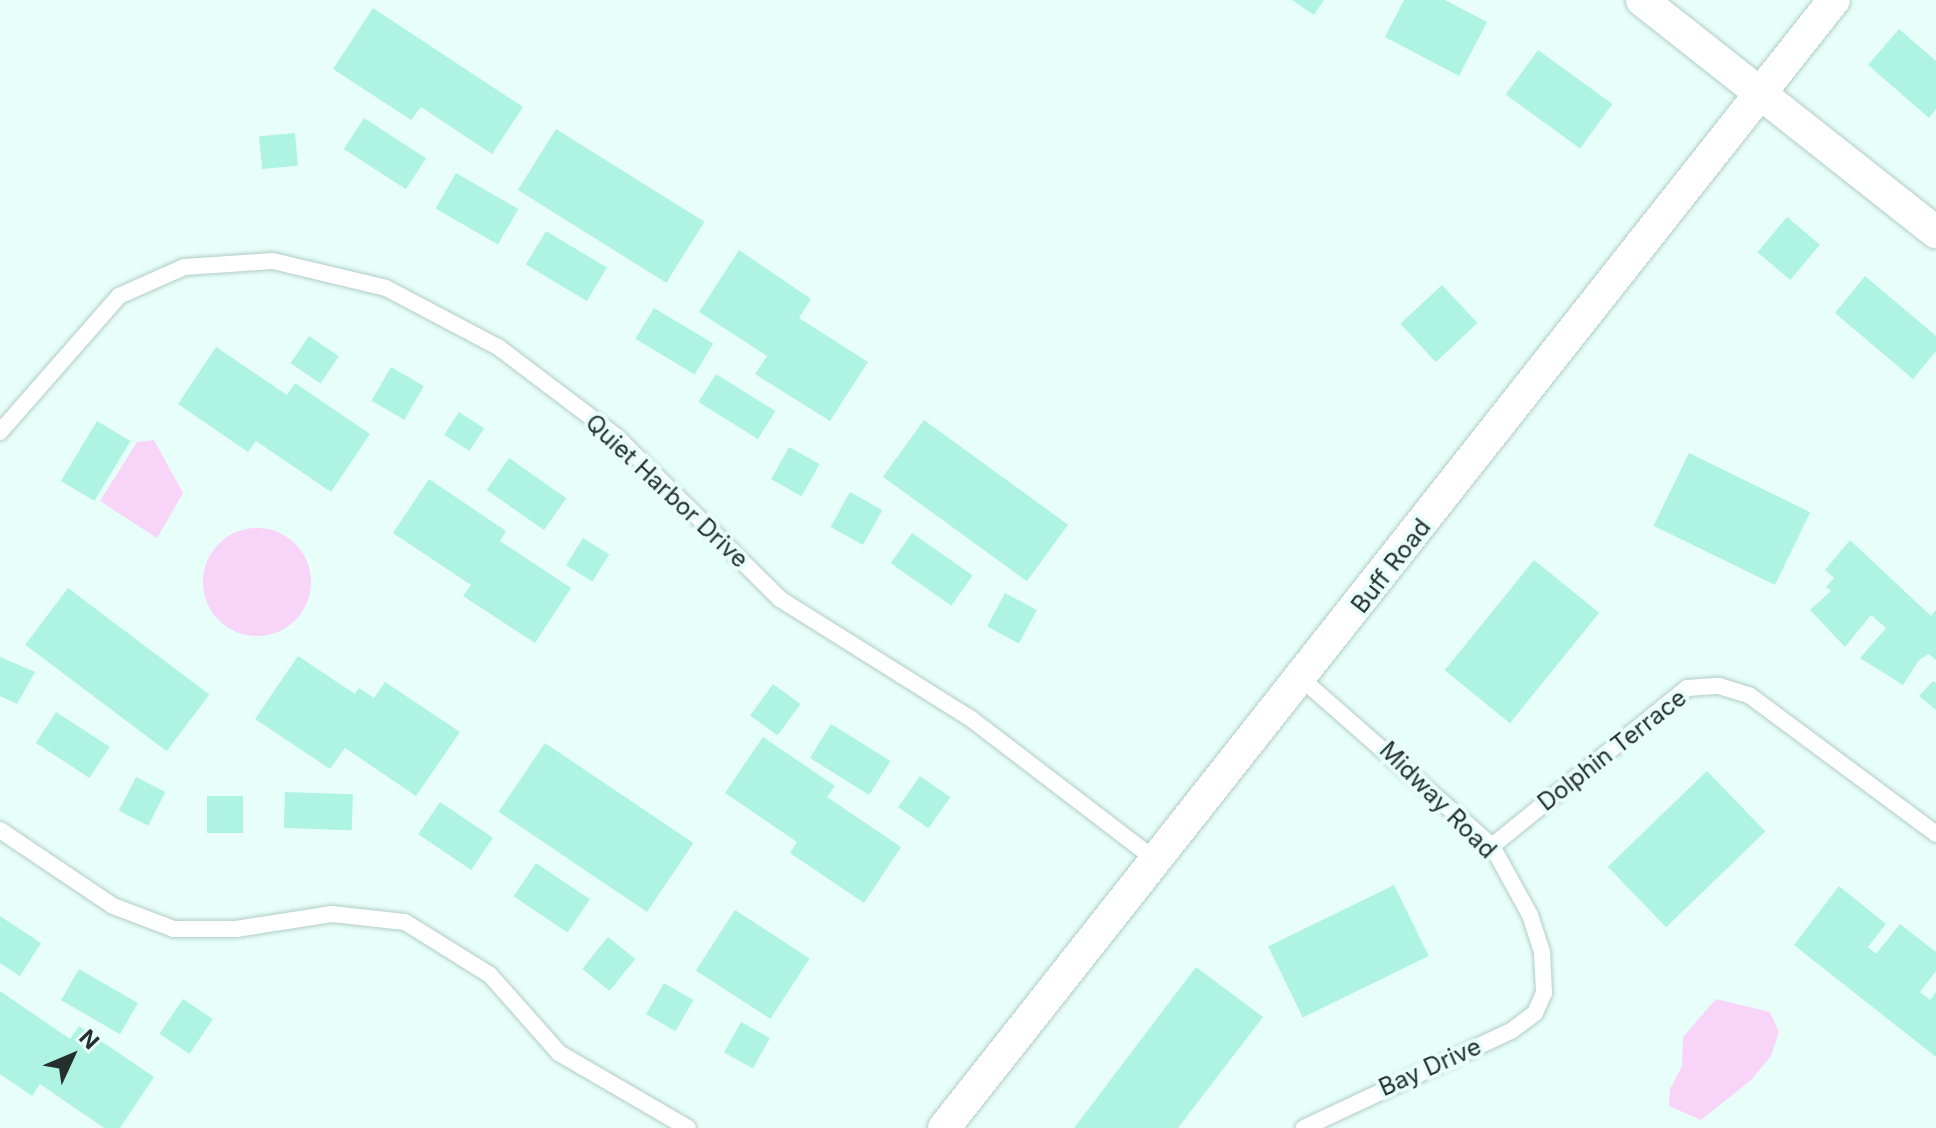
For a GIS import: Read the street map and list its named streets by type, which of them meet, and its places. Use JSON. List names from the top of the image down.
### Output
{
  "streets": {
    "street": ["Buff Road"],
    "lane": [
      "Quiet Harbor Drive",
      "Dolphin Terrace",
      "Midway Road",
      "Bay Drive"
    ]
  },
  "crossings": [
    ["Quiet Harbor Drive", "Buff Road"],
    ["Buff Road", "Midway Road"],
    ["Dolphin Terrace", "Midway Road"],
    ["Midway Road", "Bay Drive"]
  ],
  "north": "top right"
}
